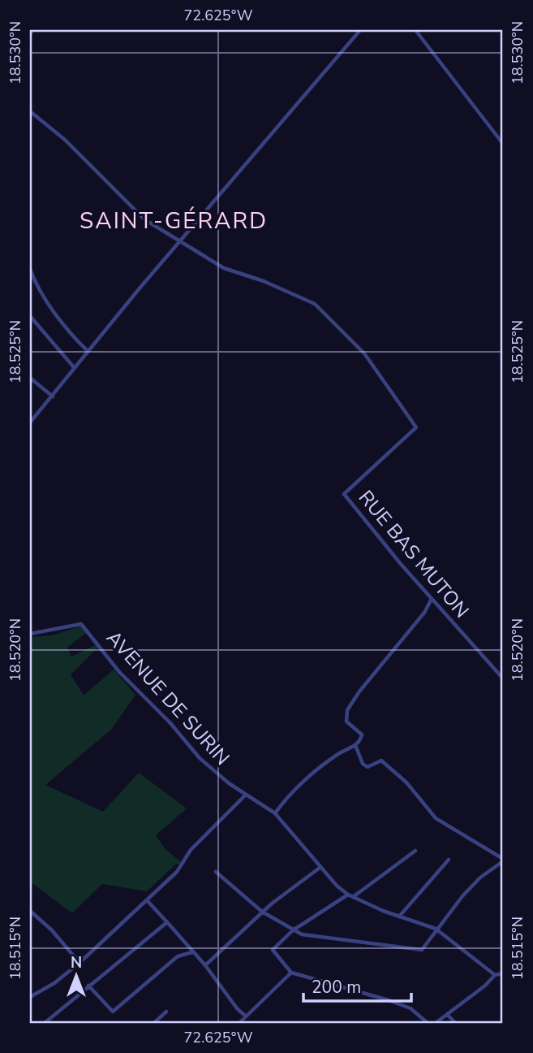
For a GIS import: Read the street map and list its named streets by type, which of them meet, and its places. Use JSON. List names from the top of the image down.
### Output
{
  "streets": {
    "street": ["RUE BAS MUTON", "AVENUE DE SURIN"]
  },
  "districts": ["SAINT-GÉRARD"],
  "scale_bar": "200 m",
  "north": "top",
  "coordinates": [
    "72.625°W",
    "18.530°N",
    "18.525°N",
    "18.520°N",
    "18.515°N"
  ]
}
